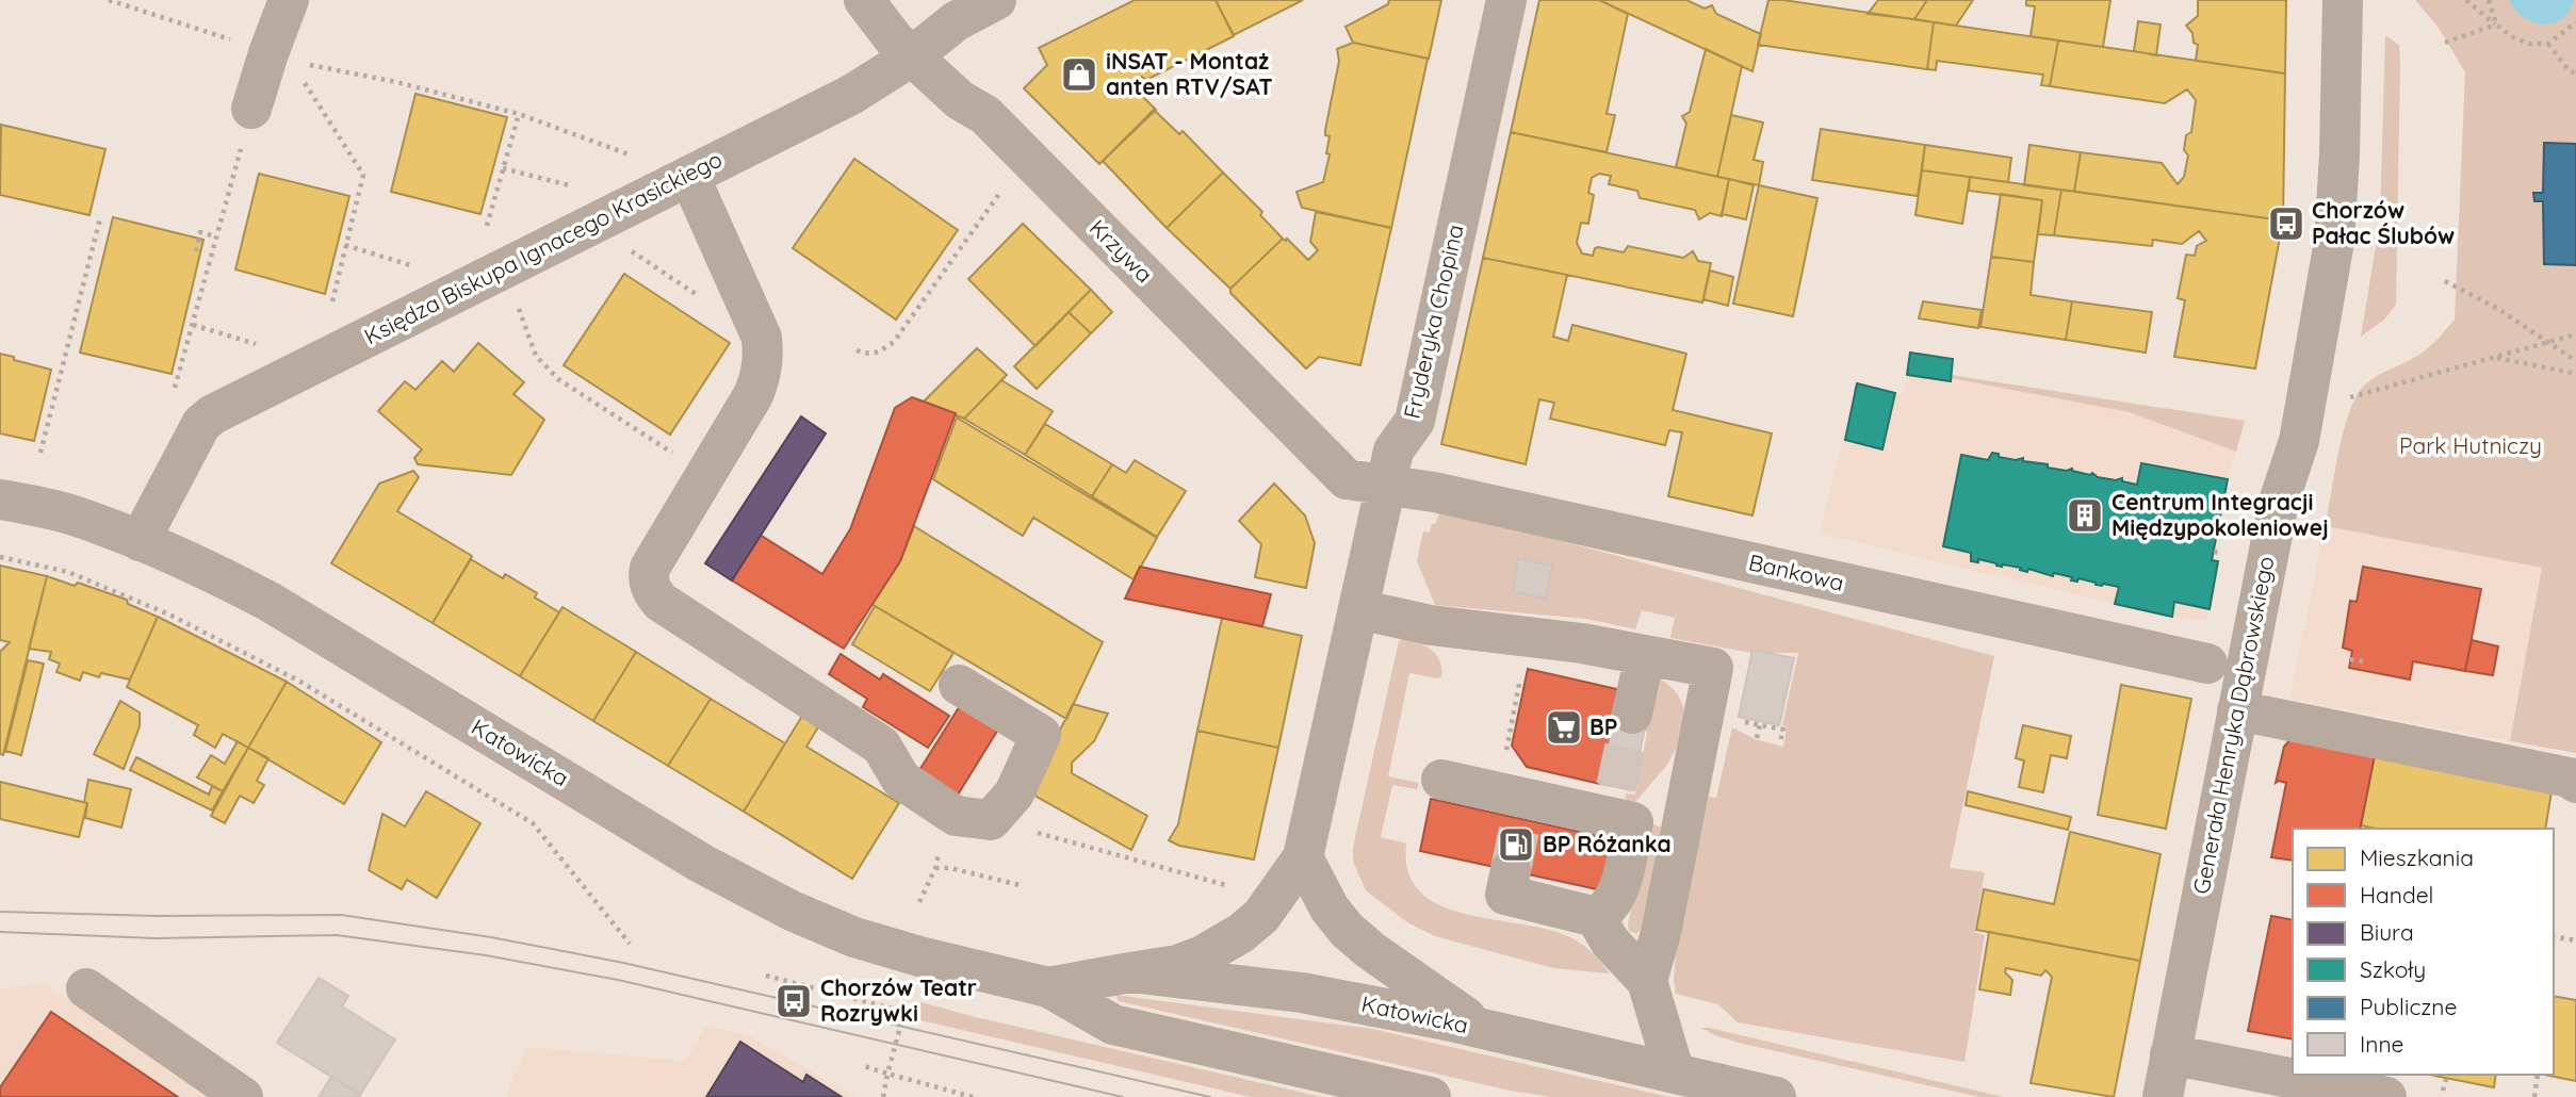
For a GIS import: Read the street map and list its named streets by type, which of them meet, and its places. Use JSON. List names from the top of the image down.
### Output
{
  "streets": {
    "street": [
      "Księdza Biskupa Ignacego Krasickiego",
      "Krzywa",
      "Fryderyka Chopina",
      "Bankowa",
      "Generała Henryka Dąbrowskiego",
      "Katowicka"
    ]
  },
  "crossings": [
    ["Księdza Biskupa Ignacego Krasickiego", "Krzywa"],
    ["Księdza Biskupa Ignacego Krasickiego", "Katowicka"],
    ["Krzywa", "Fryderyka Chopina"],
    ["Krzywa", "Bankowa"],
    ["Fryderyka Chopina", "Bankowa"]
  ],
  "parks": ["Park Hutniczy"],
  "places": {
    "shop": ["iNSAT - Montaż anten RTV/SAT"],
    "bus stop": ["Chorzów Pałac Ślubów", "Chorzów Teatr Rozrywki"],
    "building": ["Centrum Integracji Międzypokoleniowej"],
    "supermarket": ["BP"],
    "fuel station": ["BP Różanka"]
  },
  "legend": [
    "Mieszkania",
    "Handel",
    "Biura",
    "Szkoły",
    "Publiczne",
    "Inne"
  ]
}
